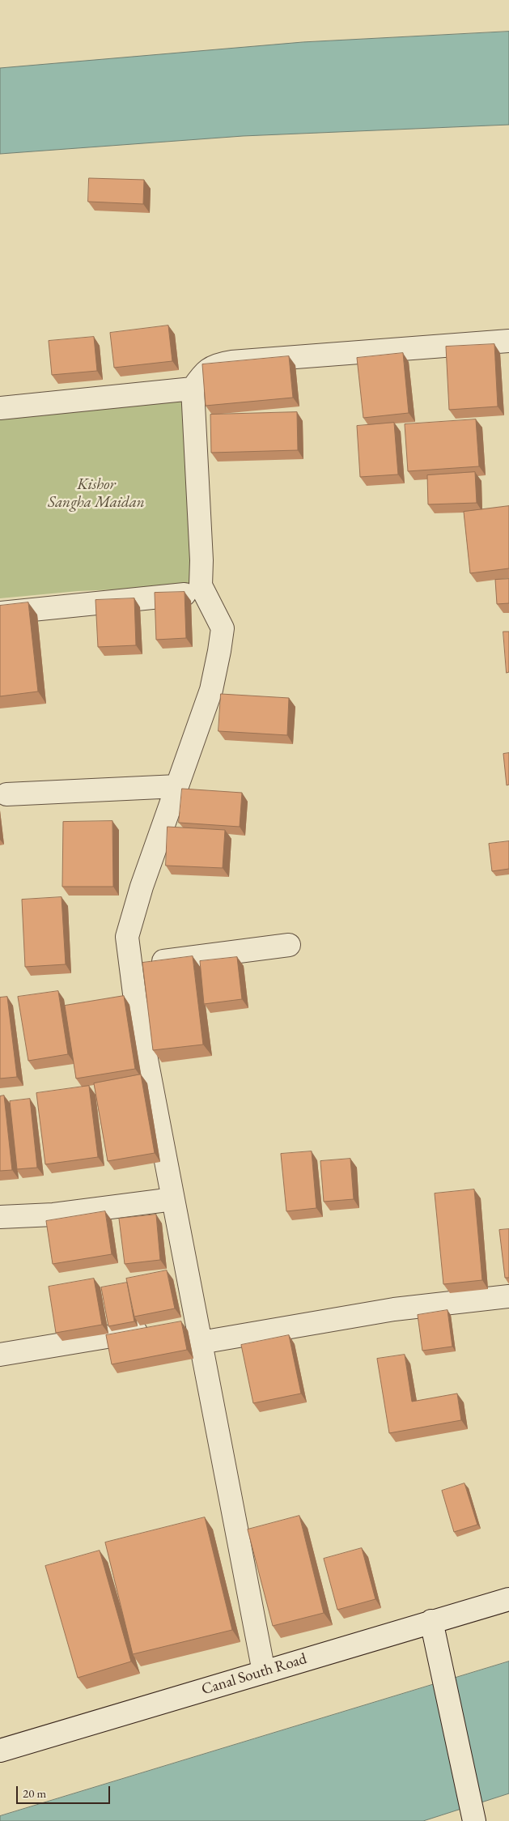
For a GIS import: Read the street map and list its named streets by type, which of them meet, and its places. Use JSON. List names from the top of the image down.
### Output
{
  "streets": {
    "street": ["Canal South Road"]
  },
  "parks": ["Kishor Sangha Maidan"],
  "scale_bar": "20 m"
}
